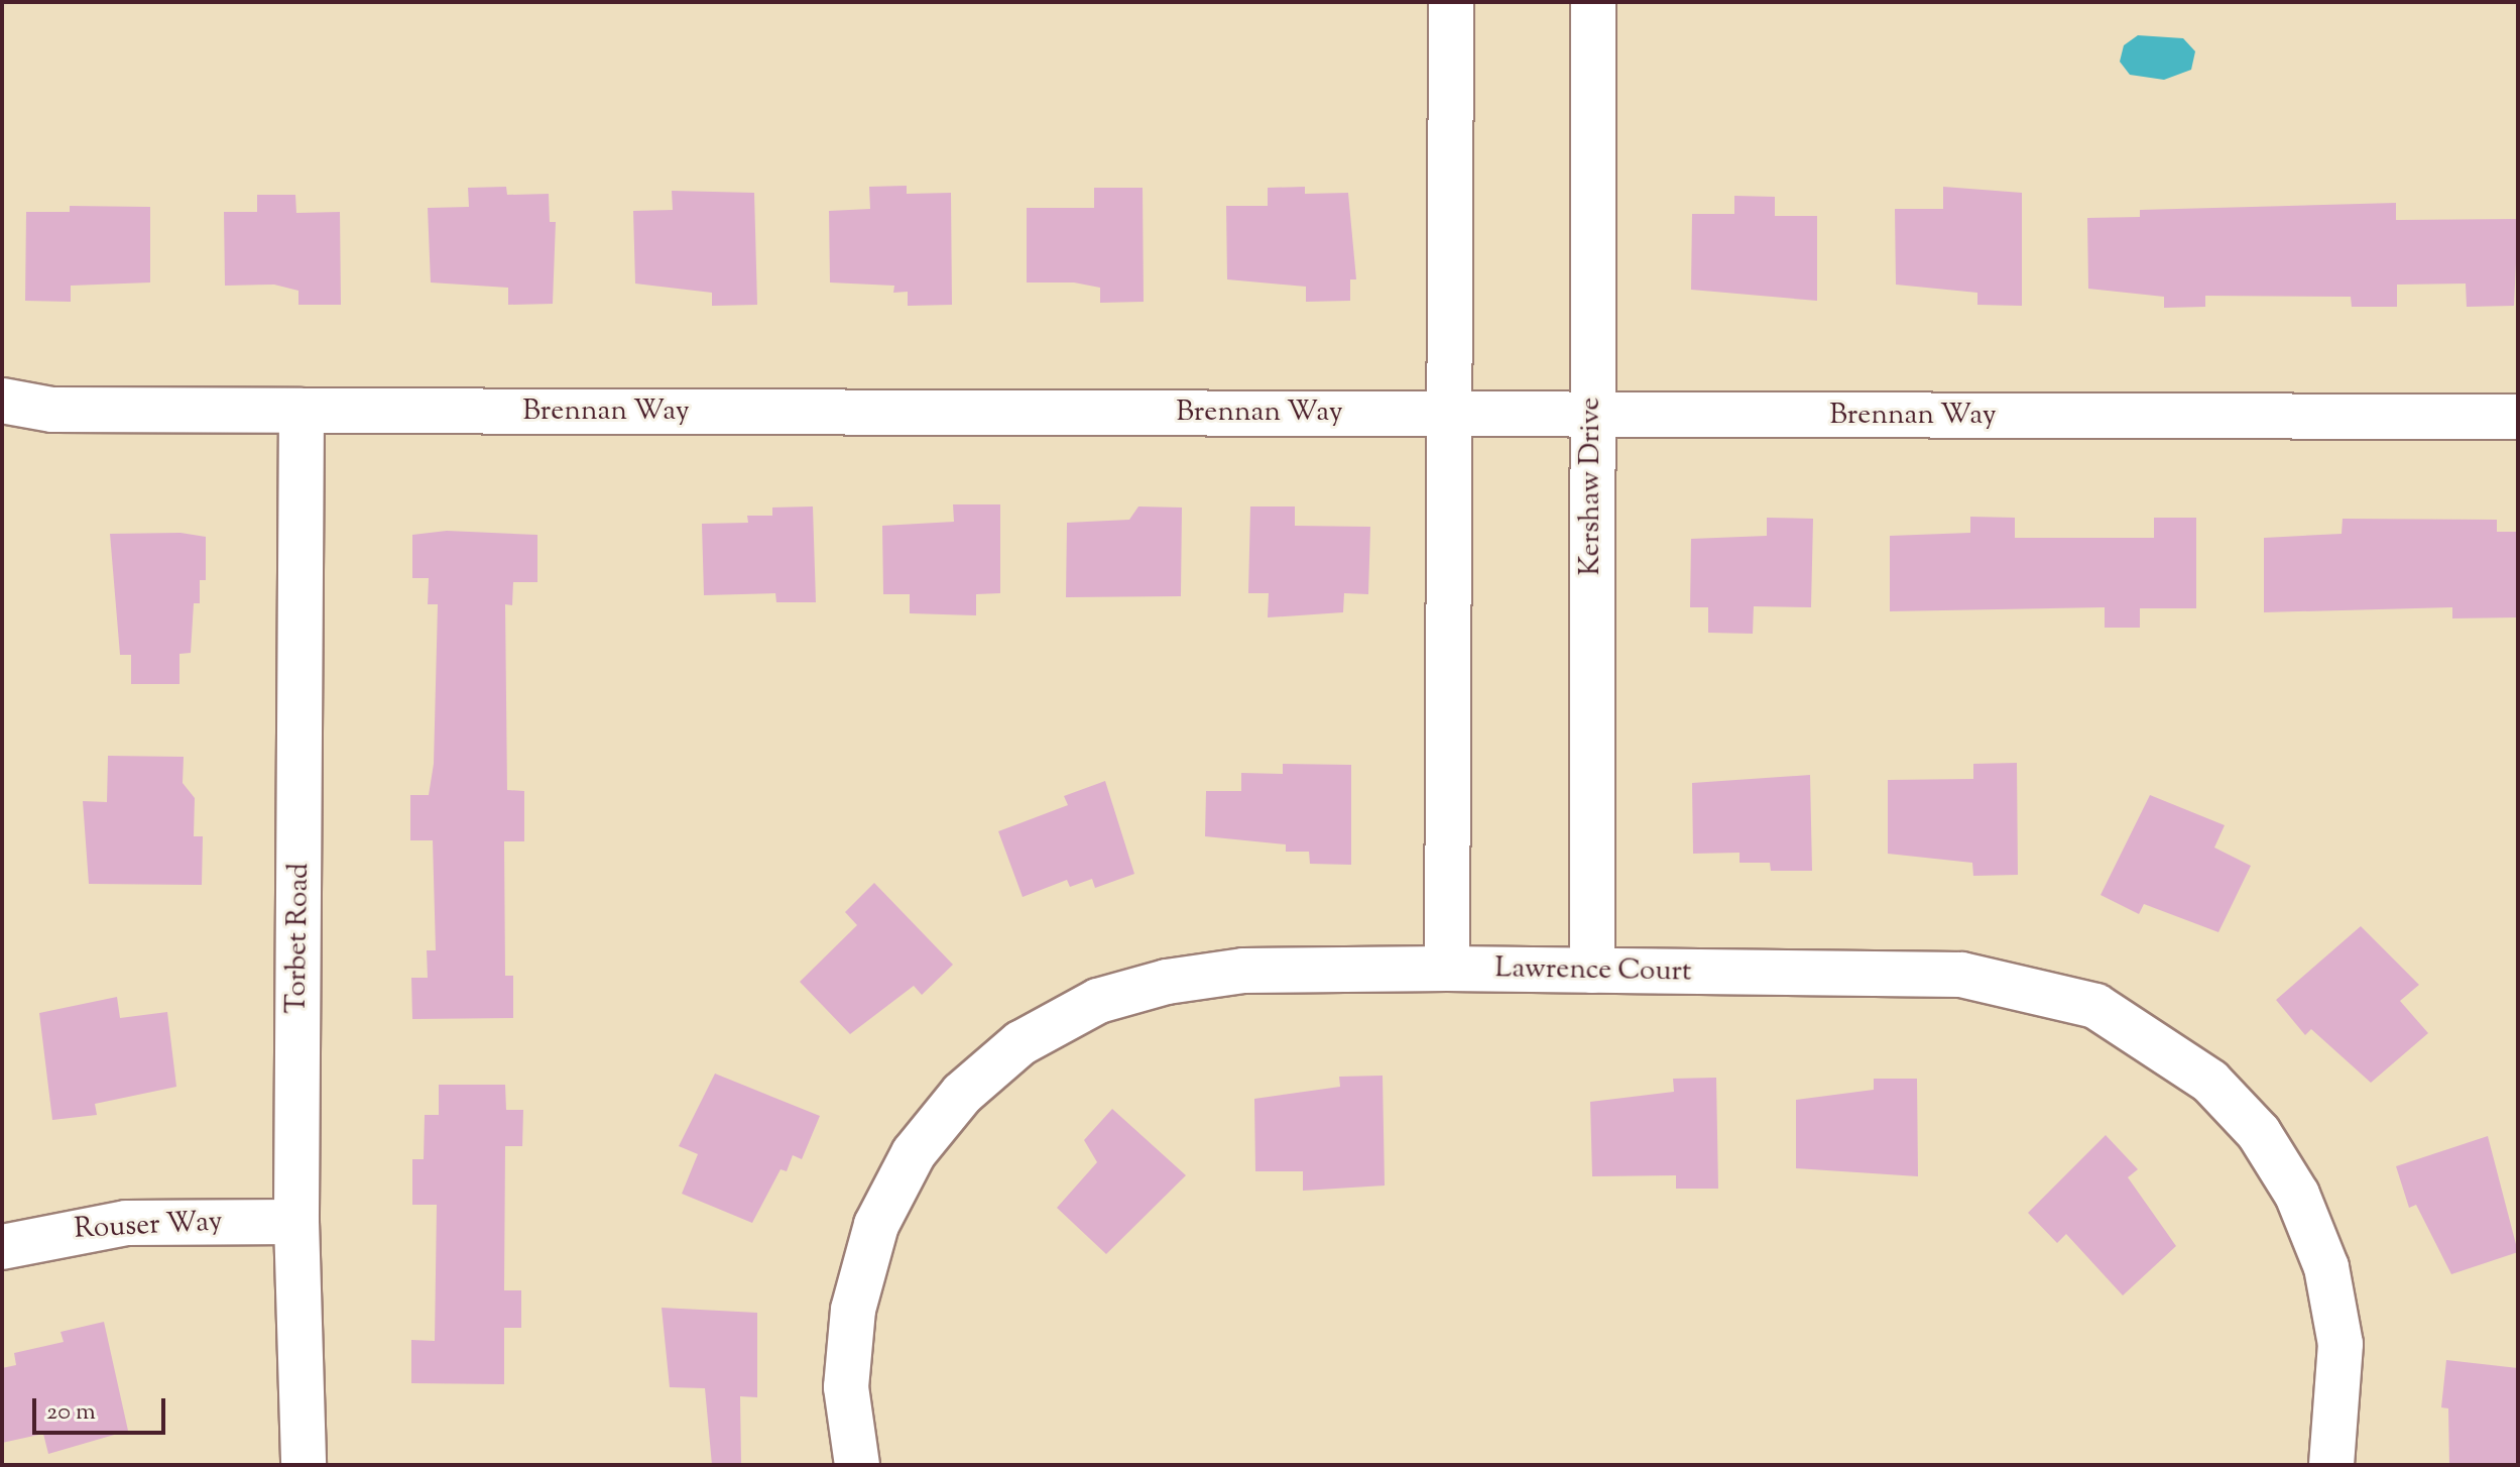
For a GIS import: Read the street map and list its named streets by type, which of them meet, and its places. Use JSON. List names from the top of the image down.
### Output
{
  "streets": {
    "street": [
      "Brennan Way",
      "Kershaw Drive",
      "Torbet Road",
      "Lawrence Court",
      "Rouser Way"
    ]
  },
  "crossings": [
    ["Brennan Way", "Kershaw Drive"],
    ["Brennan Way", "Torbet Road"],
    ["Kershaw Drive", "Lawrence Court"],
    ["Torbet Road", "Rouser Way"]
  ],
  "scale_bar": "20 m"
}
